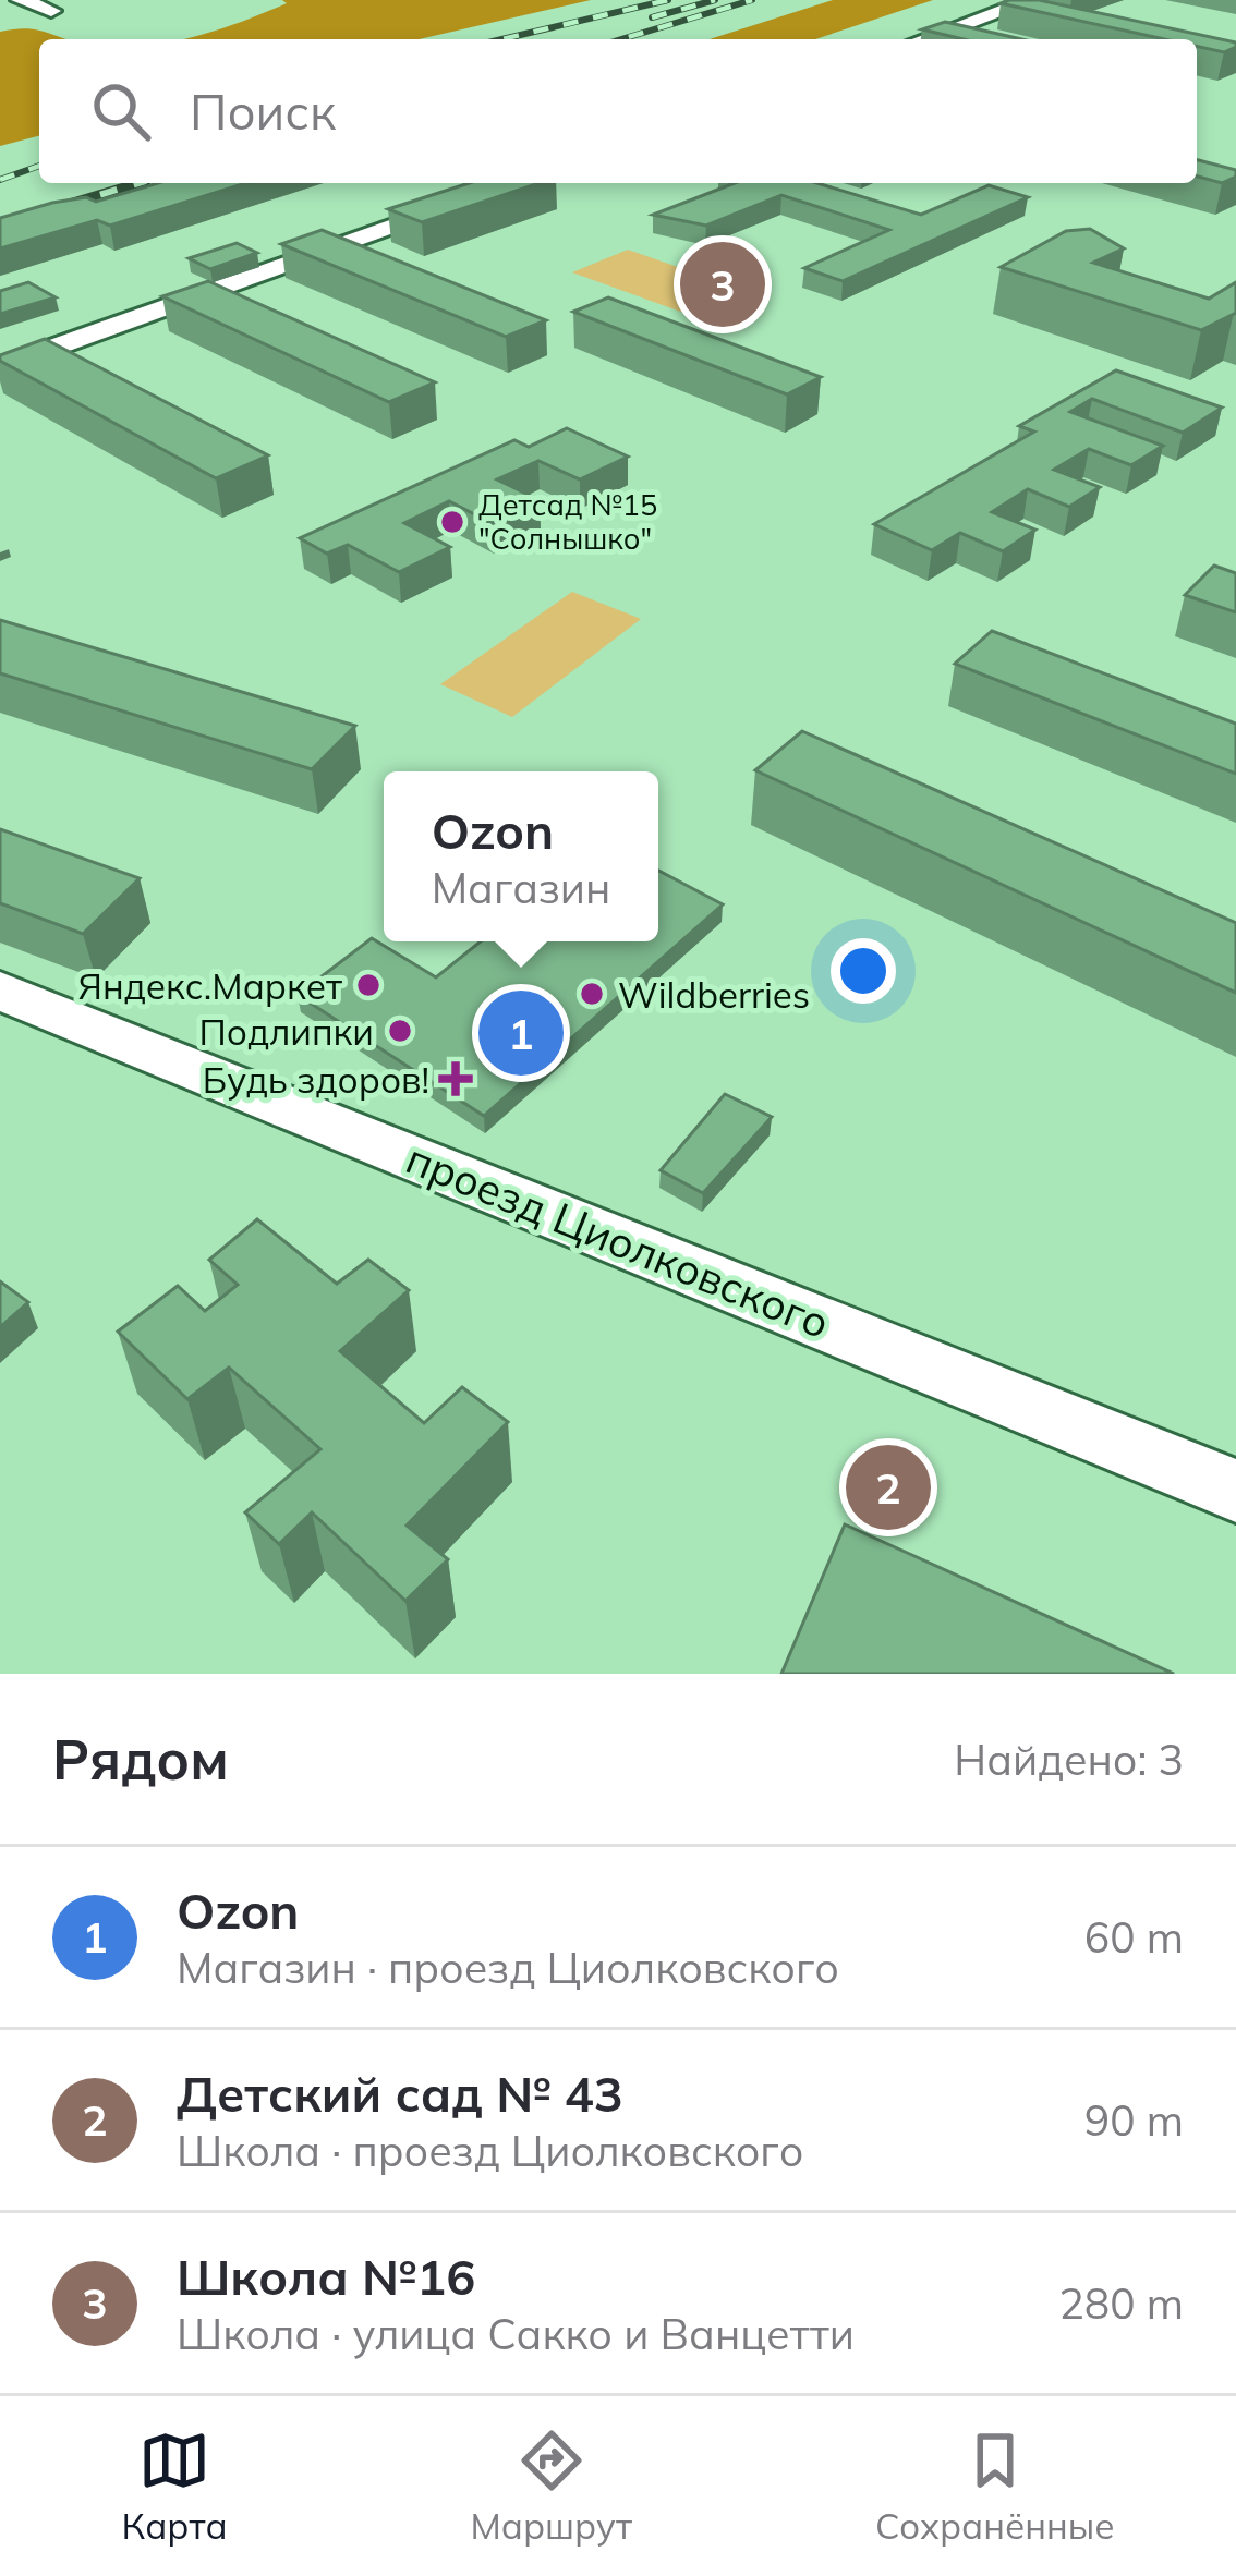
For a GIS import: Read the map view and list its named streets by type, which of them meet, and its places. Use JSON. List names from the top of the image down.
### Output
{
  "streets": {
    "street": ["проезд Циолковского"]
  },
  "places": {
    "other": [
      "Детсад №15 \"Солнышко\"",
      "Яндекс.Маркет",
      "Wildberries",
      "Подлипки"
    ],
    "health": ["Будь здоров!"]
  },
  "page": {
    "search": "Поиск",
    "pins": ["3", "1", "2"],
    "popup": ["Ozon", "Магазин"],
    "heading": ["Рядом", "Найдено: 3"],
    "list": [
      {
        "mark": "1",
        "name": "Ozon",
        "note": "Магазин · проезд Циолковского",
        "value": "60 m"
      },
      {
        "mark": "2",
        "name": "Детский сад № 43",
        "note": "Школа · проезд Циолковского",
        "value": "90 m"
      },
      {
        "mark": "3",
        "name": "Школа №16",
        "note": "Школа · улица Сакко и Ванцетти",
        "value": "280 m"
      }
    ],
    "nav": ["Карта", "Маршрут", "Сохранённые"]
  }
}
